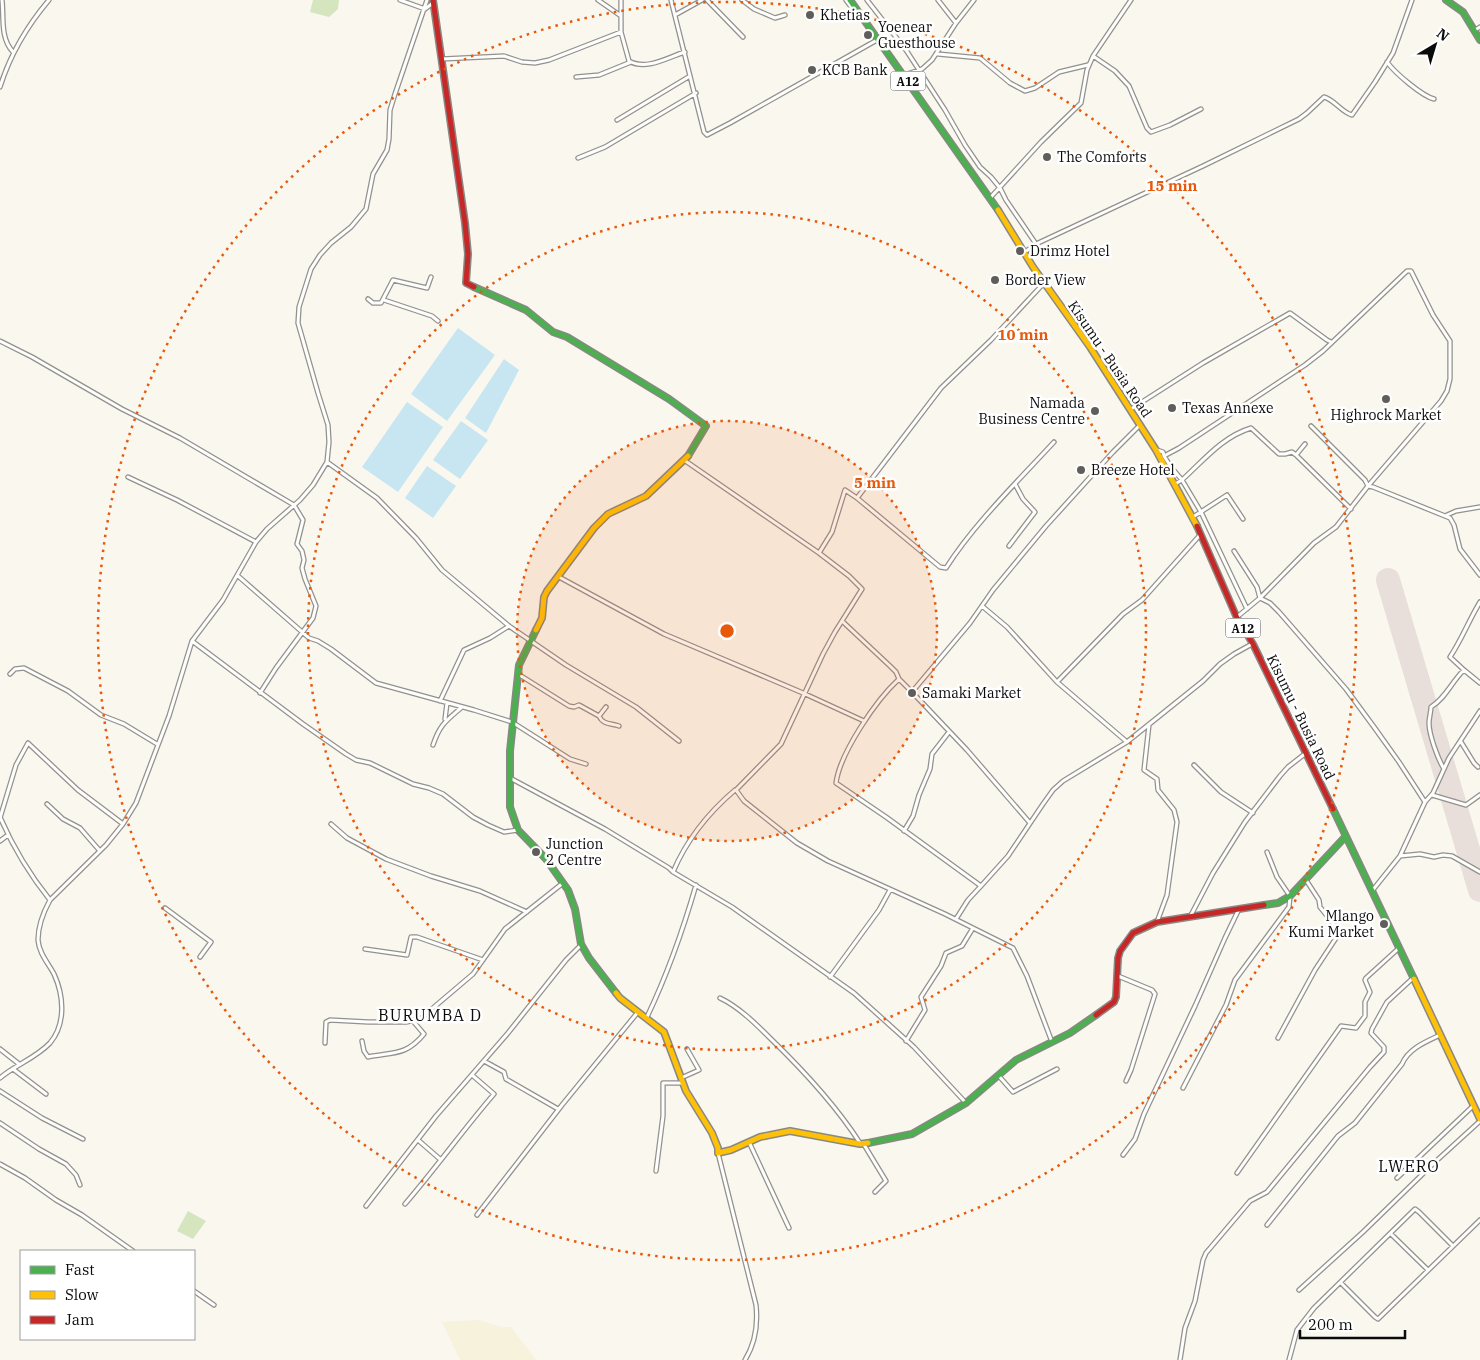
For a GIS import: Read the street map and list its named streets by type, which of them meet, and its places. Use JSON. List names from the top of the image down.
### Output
{
  "streets": {
    "main road": ["A12", "Kisumu - Busia Road"]
  },
  "crossings": [
    ["A12", "Kisumu - Busia Road"]
  ],
  "districts": ["BURUMBA D", "LWERO"],
  "places": [
    "Khetias",
    "Yoenear Guesthouse",
    "KCB Bank",
    "The Comforts",
    "Drimz Hotel",
    "Border View",
    "Highrock Market",
    "Texas Annexe",
    "Namada Business Centre",
    "Breeze Hotel",
    "Samaki Market",
    "Junction 2 Centre",
    "Mlango Kumi Market"
  ],
  "legend": ["Fast", "Slow", "Jam"],
  "scale_bar": "200 m",
  "north": "top right",
  "rings": ["15 min", "10 min", "5 min"]
}
